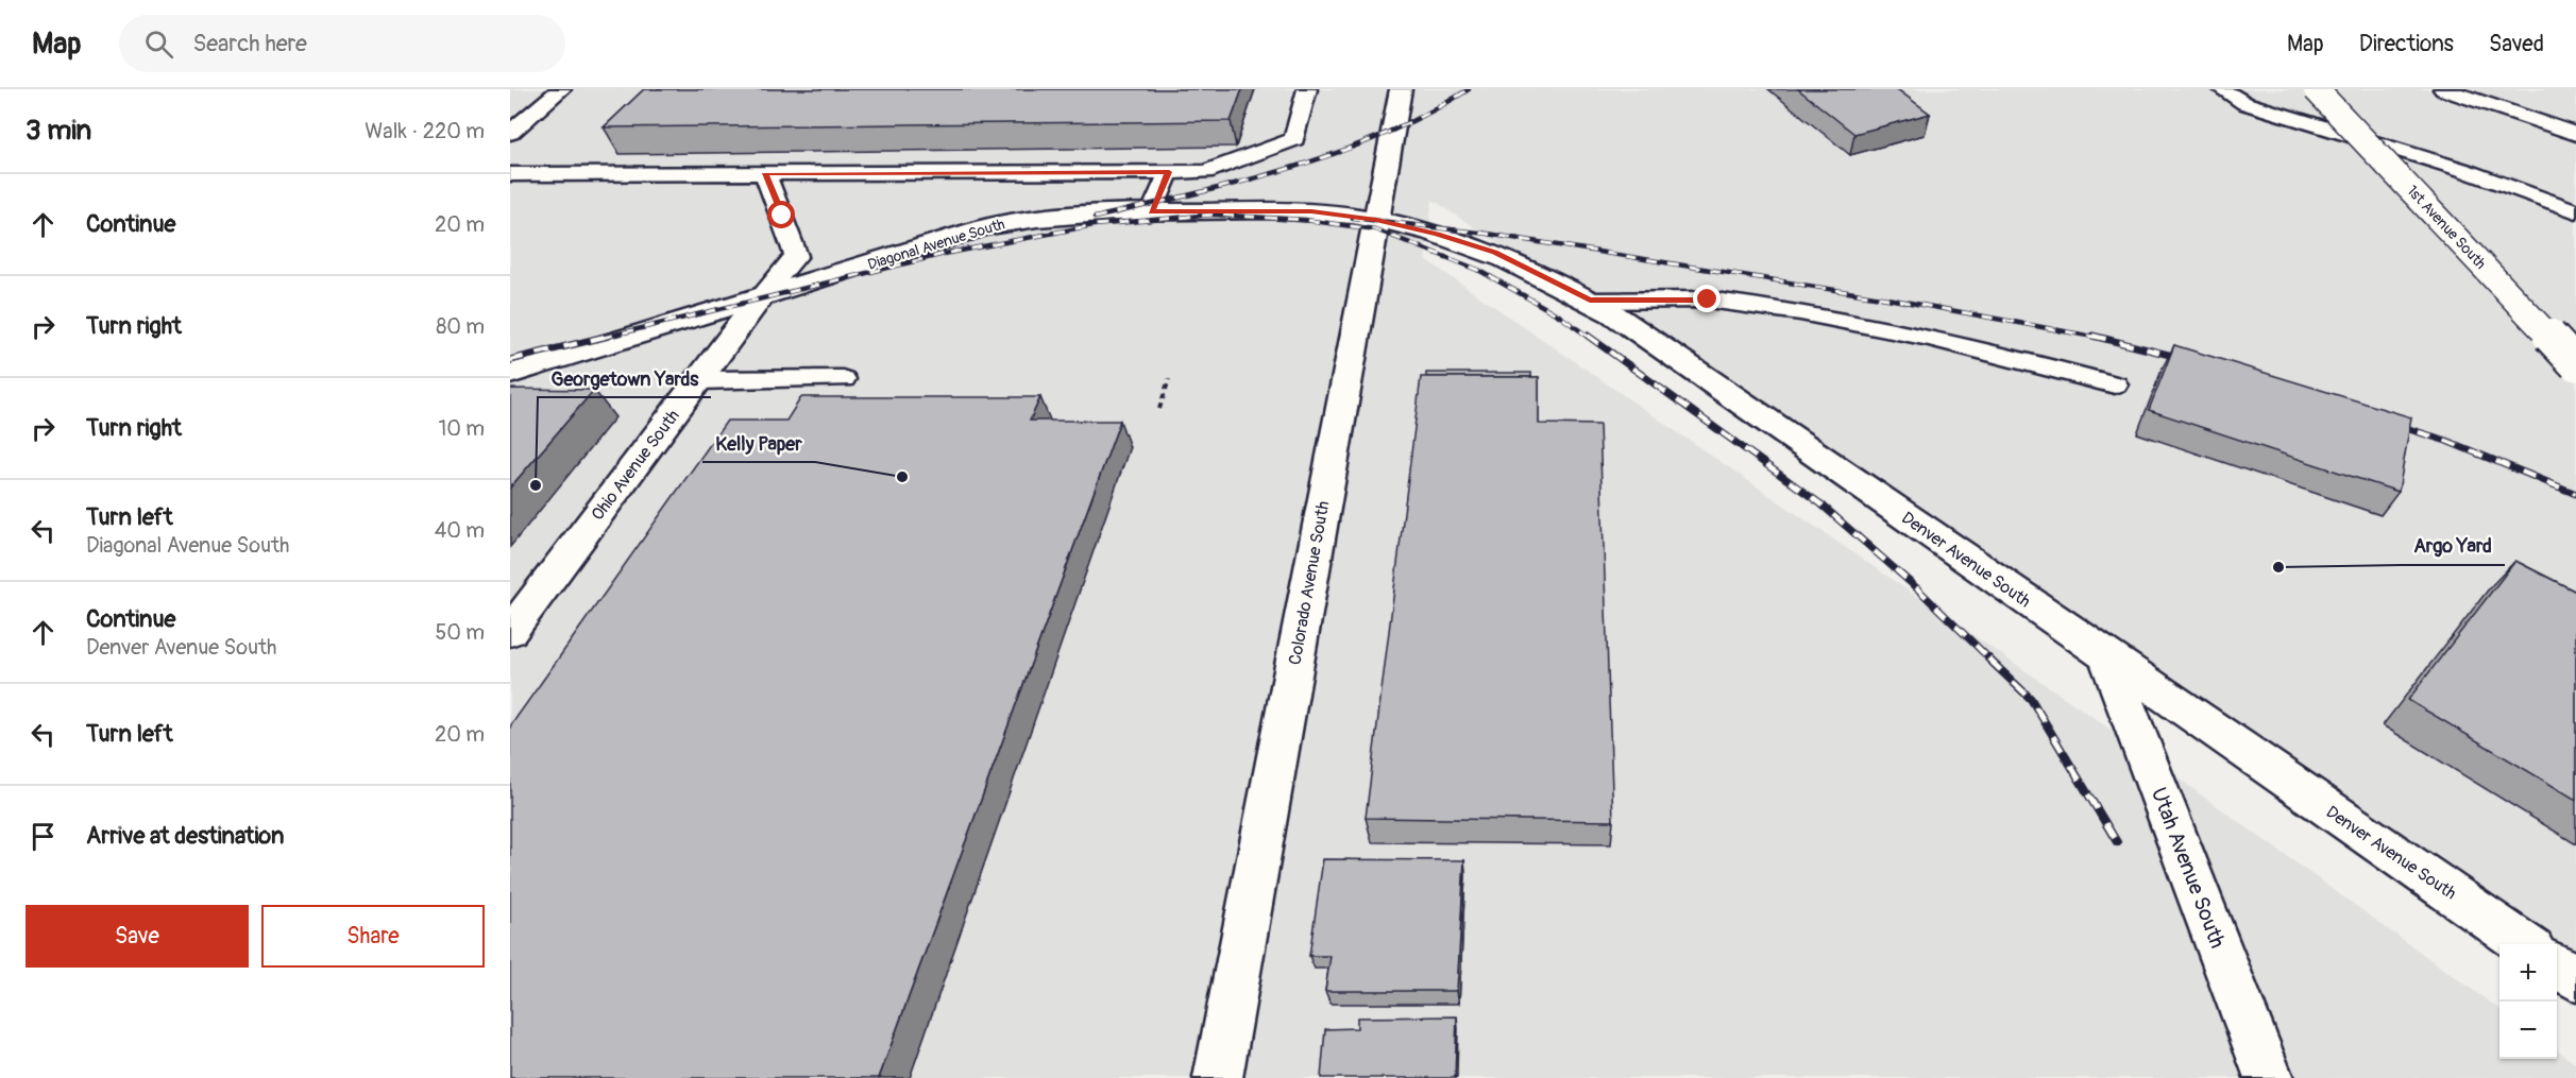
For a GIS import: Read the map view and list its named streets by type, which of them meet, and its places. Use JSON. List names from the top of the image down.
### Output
{
  "streets": {
    "street": [
      "1st Avenue South",
      "Diagonal Avenue South",
      "Ohio Avenue South",
      "Denver Avenue South",
      "Colorado Avenue South",
      "Utah Avenue South"
    ]
  },
  "crossings": [
    ["Diagonal Avenue South", "Ohio Avenue South"],
    ["Diagonal Avenue South", "Denver Avenue South"],
    ["Diagonal Avenue South", "Colorado Avenue South"],
    ["Denver Avenue South", "Colorado Avenue South"],
    ["Denver Avenue South", "Utah Avenue South"]
  ],
  "places": ["Kelly Paper", "Georgetown Yards", "Argo Yard"],
  "page": {
    "header": "Map",
    "search": "Search here",
    "nav": ["Map", "Directions", "Saved"],
    "heading": ["3 min", "Walk · 220 m"],
    "list": [
      ["Continue", "20 m"],
      ["Turn right", "80 m"],
      ["Turn right", "10 m"],
      ["Turn left", "Diagonal Avenue South", "40 m"],
      ["Continue", "Denver Avenue South", "50 m"],
      ["Turn left", "20 m"],
      "Arrive at destination"
    ],
    "buttons": ["Save", "Share"],
    "map_buttons": ["+", "−"]
  }
}
